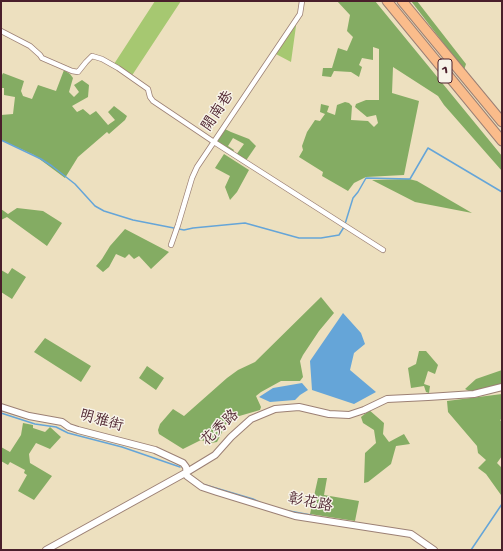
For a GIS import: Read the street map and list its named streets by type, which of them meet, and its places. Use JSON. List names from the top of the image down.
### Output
{
  "streets": {
    "highway": ["1"],
    "street": [
      "開南巷",
      "明雅街",
      "花秀路",
      "彰花路"
    ]
  },
  "crossings": [
    ["明雅街", "花秀路"],
    ["明雅街", "彰花路"],
    ["花秀路", "彰花路"]
  ]
}
